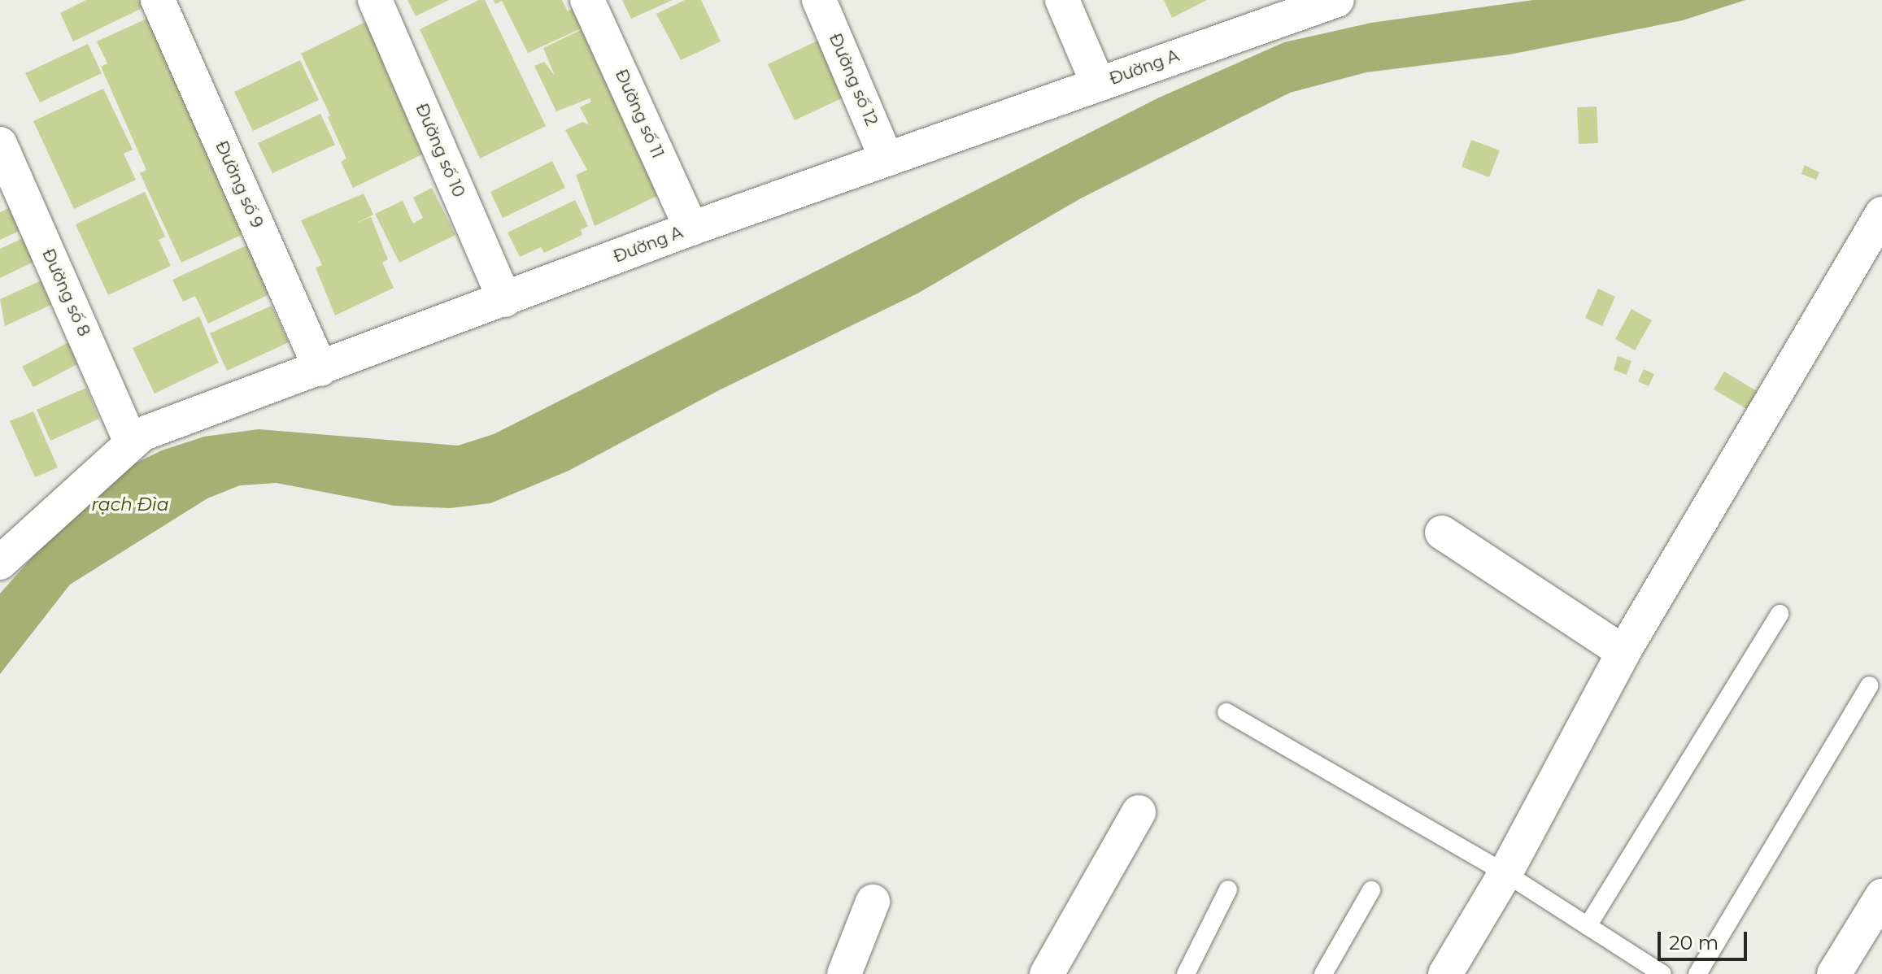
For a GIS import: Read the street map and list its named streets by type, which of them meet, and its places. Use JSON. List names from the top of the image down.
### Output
{
  "streets": {
    "street": [
      "Đường A",
      "Đường số 12",
      "Đường số 11",
      "Đường số 10",
      "Đường số 9",
      "Đường số 8"
    ]
  },
  "crossings": [
    ["Đường A", "Đường số 12"],
    ["Đường A", "Đường số 11"],
    ["Đường A", "Đường số 10"],
    ["Đường A", "Đường số 9"],
    ["Đường A", "Đường số 8"]
  ],
  "water": ["rạch Đìa"],
  "scale_bar": "20 m"
}
